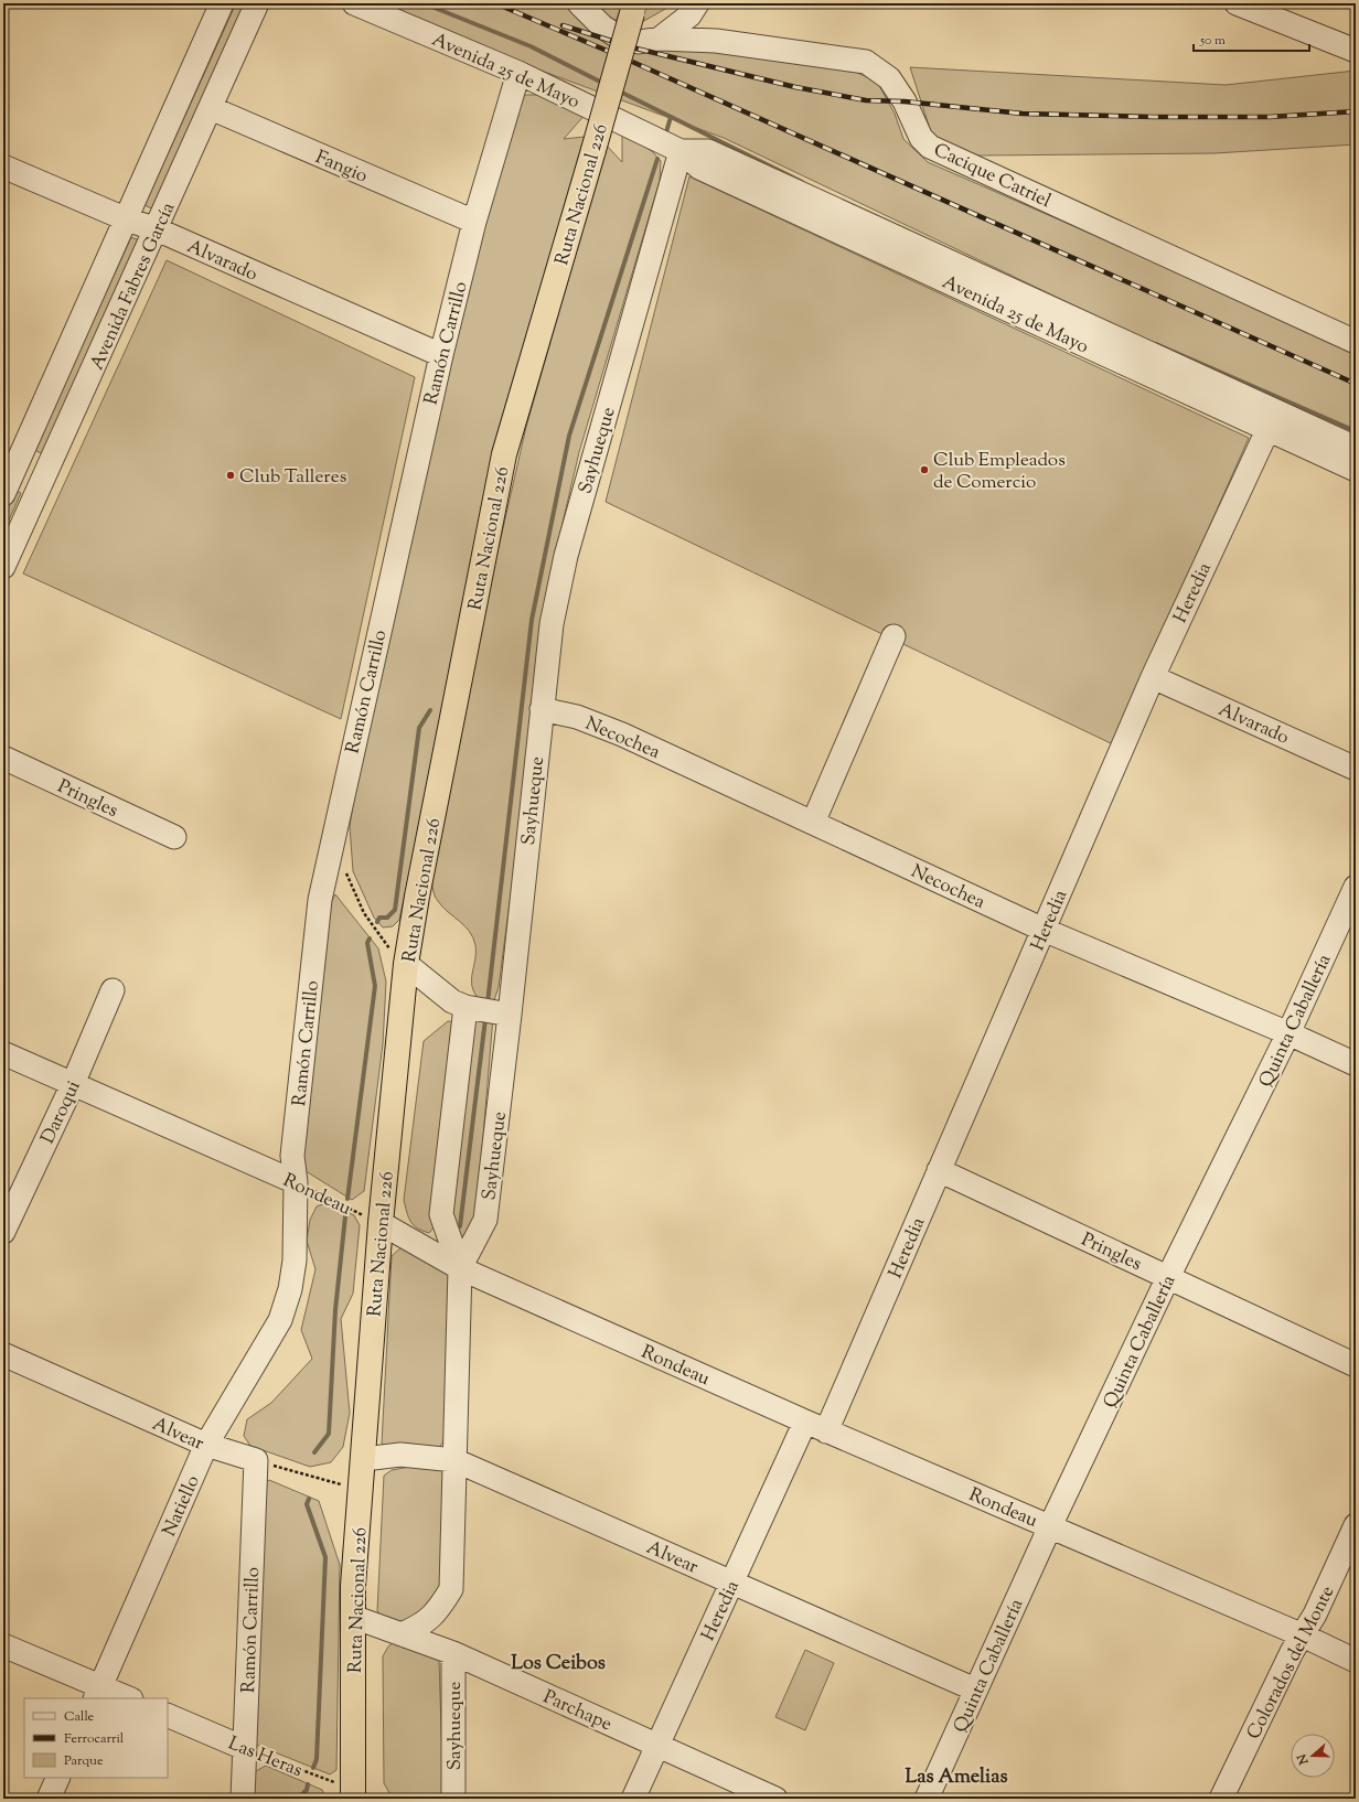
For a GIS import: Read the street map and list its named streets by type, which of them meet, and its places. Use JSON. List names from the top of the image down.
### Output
{
  "streets": {
    "highway": ["Ruta Nacional 226"],
    "street": [
      "Avenida 25 de Mayo",
      "Fangio",
      "Cacique Catriel",
      "Alvarado",
      "Avenida Fabres García",
      "Ramón Carrillo",
      "Sayhueque",
      "Heredia",
      "Necochea",
      "Pringles",
      "Quinta Caballería",
      "Daroqui",
      "Rondeau",
      "Alvear",
      "Natiello",
      "Colorados del Monte",
      "Parchape",
      "Las Heras"
    ]
  },
  "crossings": [
    ["Avenida 25 de Mayo", "Ramón Carrillo"],
    ["Avenida 25 de Mayo", "Sayhueque"],
    ["Avenida 25 de Mayo", "Heredia"],
    ["Fangio", "Avenida Fabres García"],
    ["Fangio", "Ramón Carrillo"],
    ["Ruta Nacional 226", "Rondeau"],
    ["Ruta Nacional 226", "Alvear"],
    ["Ruta Nacional 226", "Parchape"],
    ["Ruta Nacional 226", "Las Heras"],
    ["Alvarado", "Avenida Fabres García"],
    ["Alvarado", "Ramón Carrillo"],
    ["Alvarado", "Heredia"],
    ["Ramón Carrillo", "Rondeau"],
    ["Ramón Carrillo", "Alvear"],
    ["Ramón Carrillo", "Natiello"],
    ["Ramón Carrillo", "Las Heras"],
    ["Sayhueque", "Necochea"],
    ["Sayhueque", "Rondeau"],
    ["Sayhueque", "Alvear"],
    ["Sayhueque", "Parchape"],
    ["Heredia", "Necochea"],
    ["Heredia", "Pringles"],
    ["Heredia", "Rondeau"],
    ["Heredia", "Alvear"],
    ["Heredia", "Parchape"],
    ["Necochea", "Quinta Caballería"],
    ["Pringles", "Quinta Caballería"],
    ["Quinta Caballería", "Rondeau"],
    ["Quinta Caballería", "Alvear"],
    ["Daroqui", "Rondeau"],
    ["Rondeau", "Colorados del Monte"],
    ["Alvear", "Natiello"]
  ],
  "districts": ["Los Ceibos", "Las Amelias"],
  "places": ["Club Empleados de Comercio", "Club Talleres"],
  "legend": ["Calle", "Ferrocarril", "Parque"],
  "scale_bar": "50 m",
  "north": "left"
}
